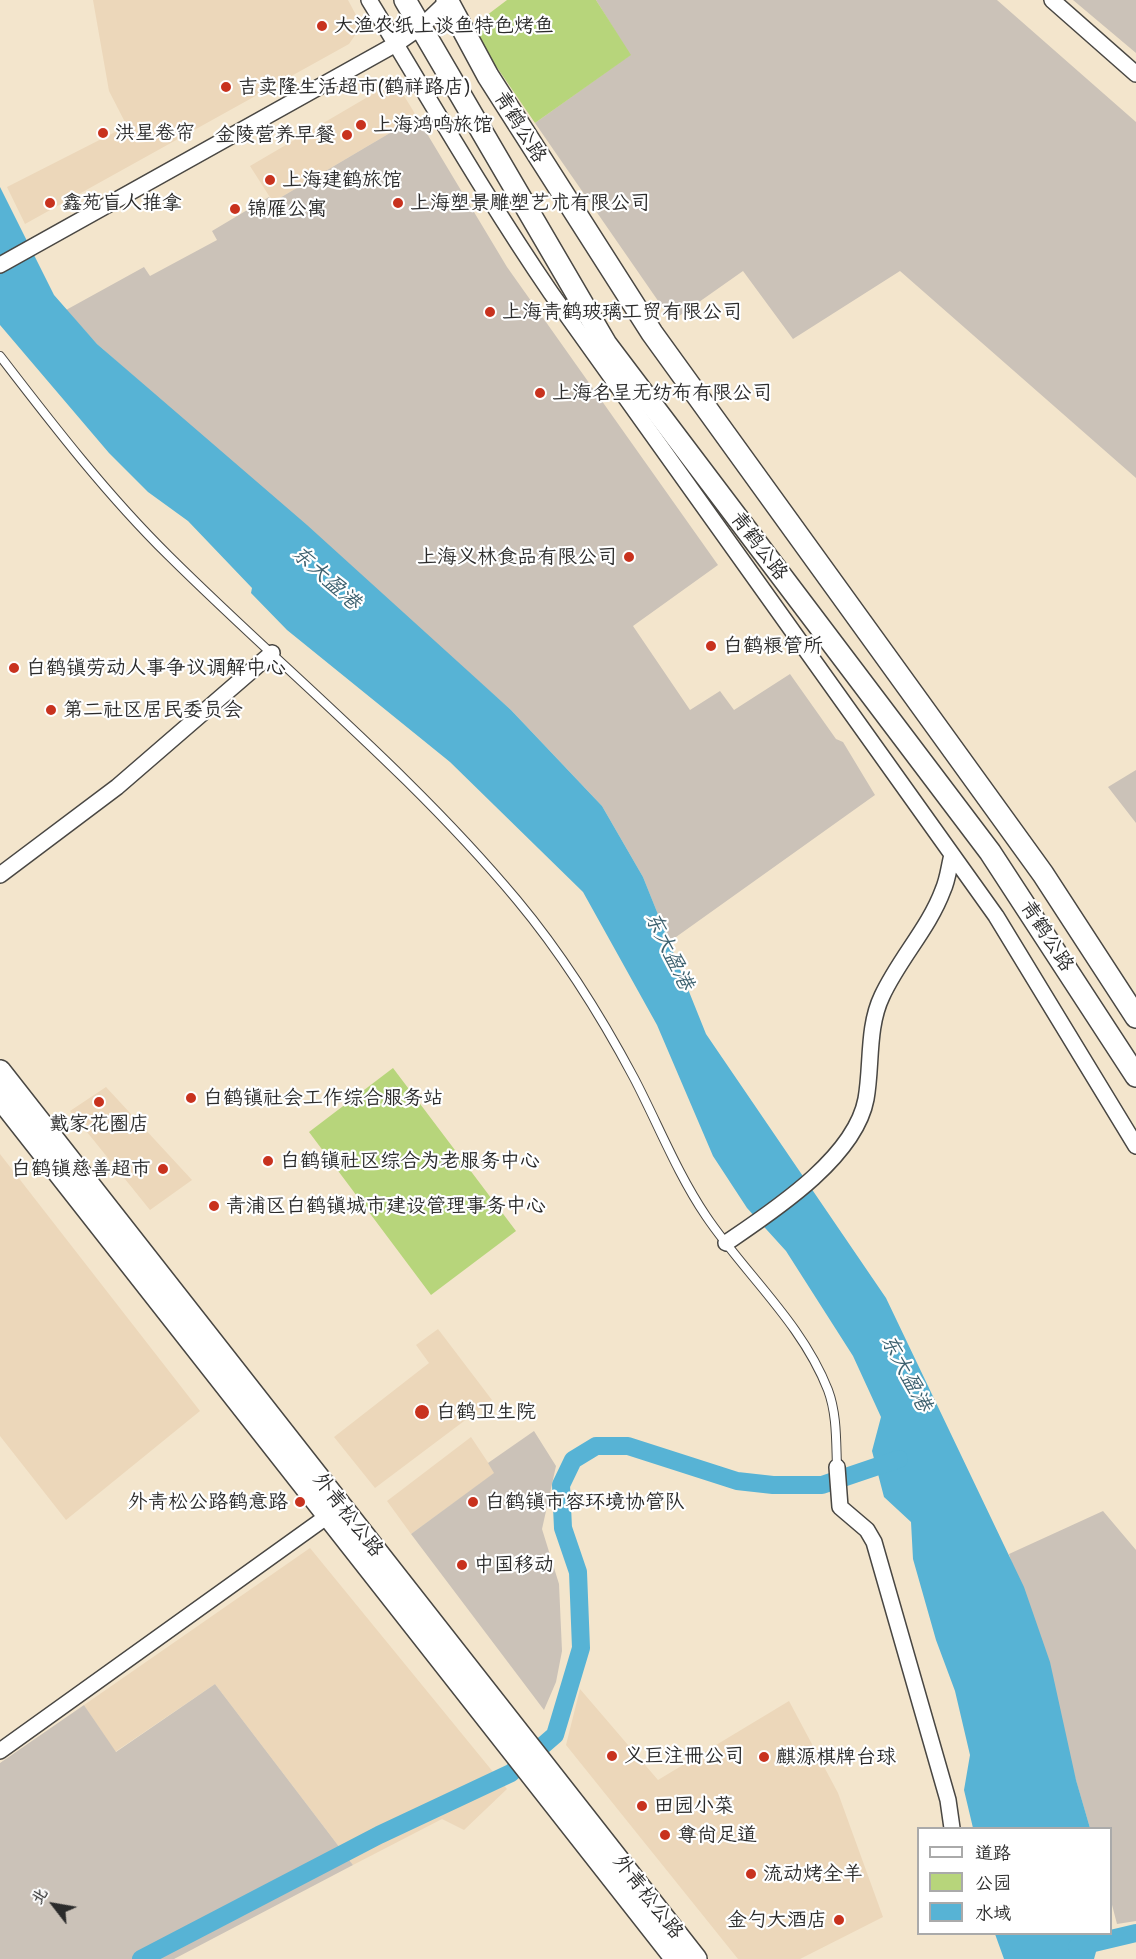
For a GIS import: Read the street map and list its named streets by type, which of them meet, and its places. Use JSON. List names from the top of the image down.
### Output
{
  "streets": {
    "main road": ["青鹤公路", "外青松公路"]
  },
  "water": ["东大盈港"],
  "places": [
    "大渔农纸上谈鱼特色烤鱼",
    "吉卖隆生活超市(鹤祥路店)",
    "上海鸿鸣旅馆",
    "洪星卷帘",
    "金陵营养早餐",
    "上海建鹤旅馆",
    "鑫苑盲人推拿",
    "上海塑景雕塑艺术有限公司",
    "锦雁公寓",
    "上海青鹤玻璃工贸有限公司",
    "上海名呈无纺布有限公司",
    "上海义林食品有限公司",
    "白鹤粮管所",
    "白鹤镇劳动人事争议调解中心",
    "第二社区居民委员会",
    "白鹤镇社会工作综合服务站",
    "戴家花圈店",
    "白鹤镇社区综合为老服务中心",
    "白鹤镇慈善超市",
    "青浦区白鹤镇城市建设管理事务中心",
    "白鹤卫生院",
    "外青松公路鹤意路",
    "白鹤镇市容环境协管队",
    "中国移动",
    "义巨注册公司",
    "麒源棋牌台球",
    "田园小菜",
    "尊尚足道",
    "流动烤全羊",
    "金勺大酒店"
  ],
  "legend": ["道路", "公园", "水域"],
  "north": "top left"
}
